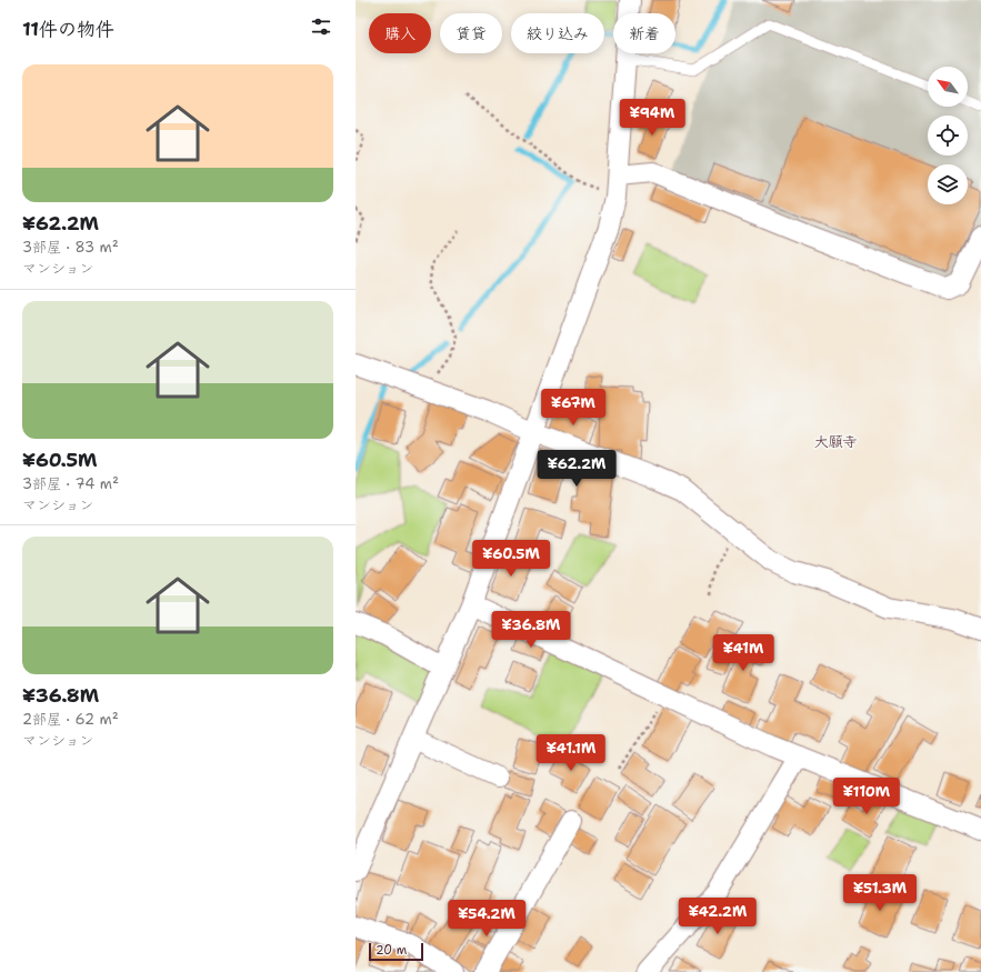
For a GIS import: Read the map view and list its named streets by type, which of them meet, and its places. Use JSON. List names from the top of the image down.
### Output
{
  "districts": ["大願寺"],
  "scale_bar": "20 m",
  "north": "top left",
  "page": {
    "heading": "11件の物件",
    "chip": [
      "購入",
      "賃貸",
      "絞り込み",
      "新着"
    ],
    "list": [
      {
        "name": "¥62.2M",
        "note": "3部屋 · 83 m² · マンション"
      },
      {
        "name": "¥60.5M",
        "note": "3部屋 · 74 m² · マンション"
      },
      {
        "name": "¥36.8M",
        "note": "2部屋 · 62 m² · マンション"
      }
    ],
    "price": [
      "¥94M",
      "¥67M",
      "¥62.2M",
      "¥60.5M",
      "¥36.8M",
      "¥41M",
      "¥41.1M",
      "¥110M",
      "¥51.3M",
      "¥42.2M",
      "¥54.2M"
    ],
    "scale": "20 m"
  }
}
